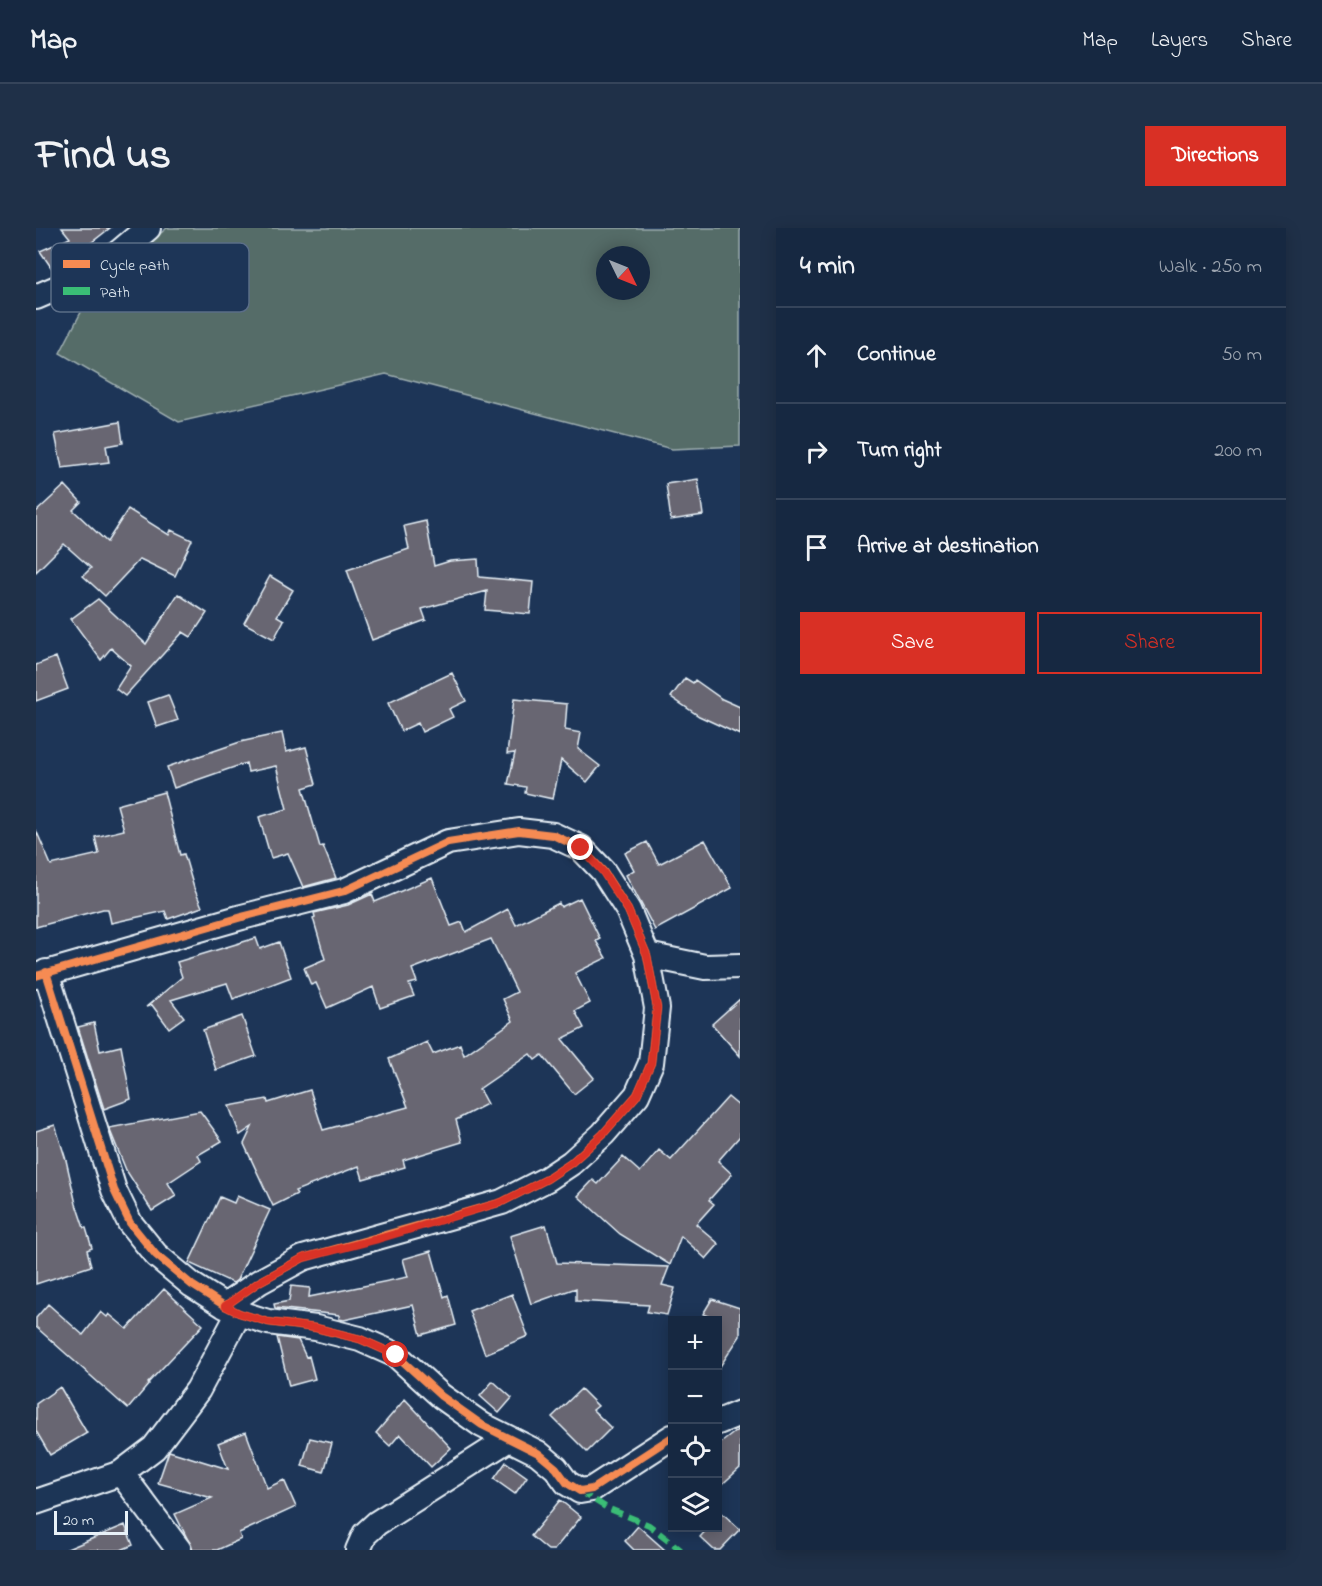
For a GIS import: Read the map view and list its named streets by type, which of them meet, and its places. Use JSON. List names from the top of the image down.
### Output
{
  "legend": ["Cycle path", "Path"],
  "scale_bar": "20 m",
  "north": "bottom right",
  "page": {
    "header": "Map",
    "nav": ["Map", "Layers", "Share"],
    "title": "Find us",
    "buttons": [
      "Directions",
      ["Save", "Share"]
    ],
    "heading": ["4 min", "Walk · 250 m"],
    "list": [
      ["Continue", "50 m"],
      ["Turn right", "200 m"],
      "Arrive at destination"
    ],
    "map_buttons": ["+", "−"],
    "scale": "20 m"
  }
}
